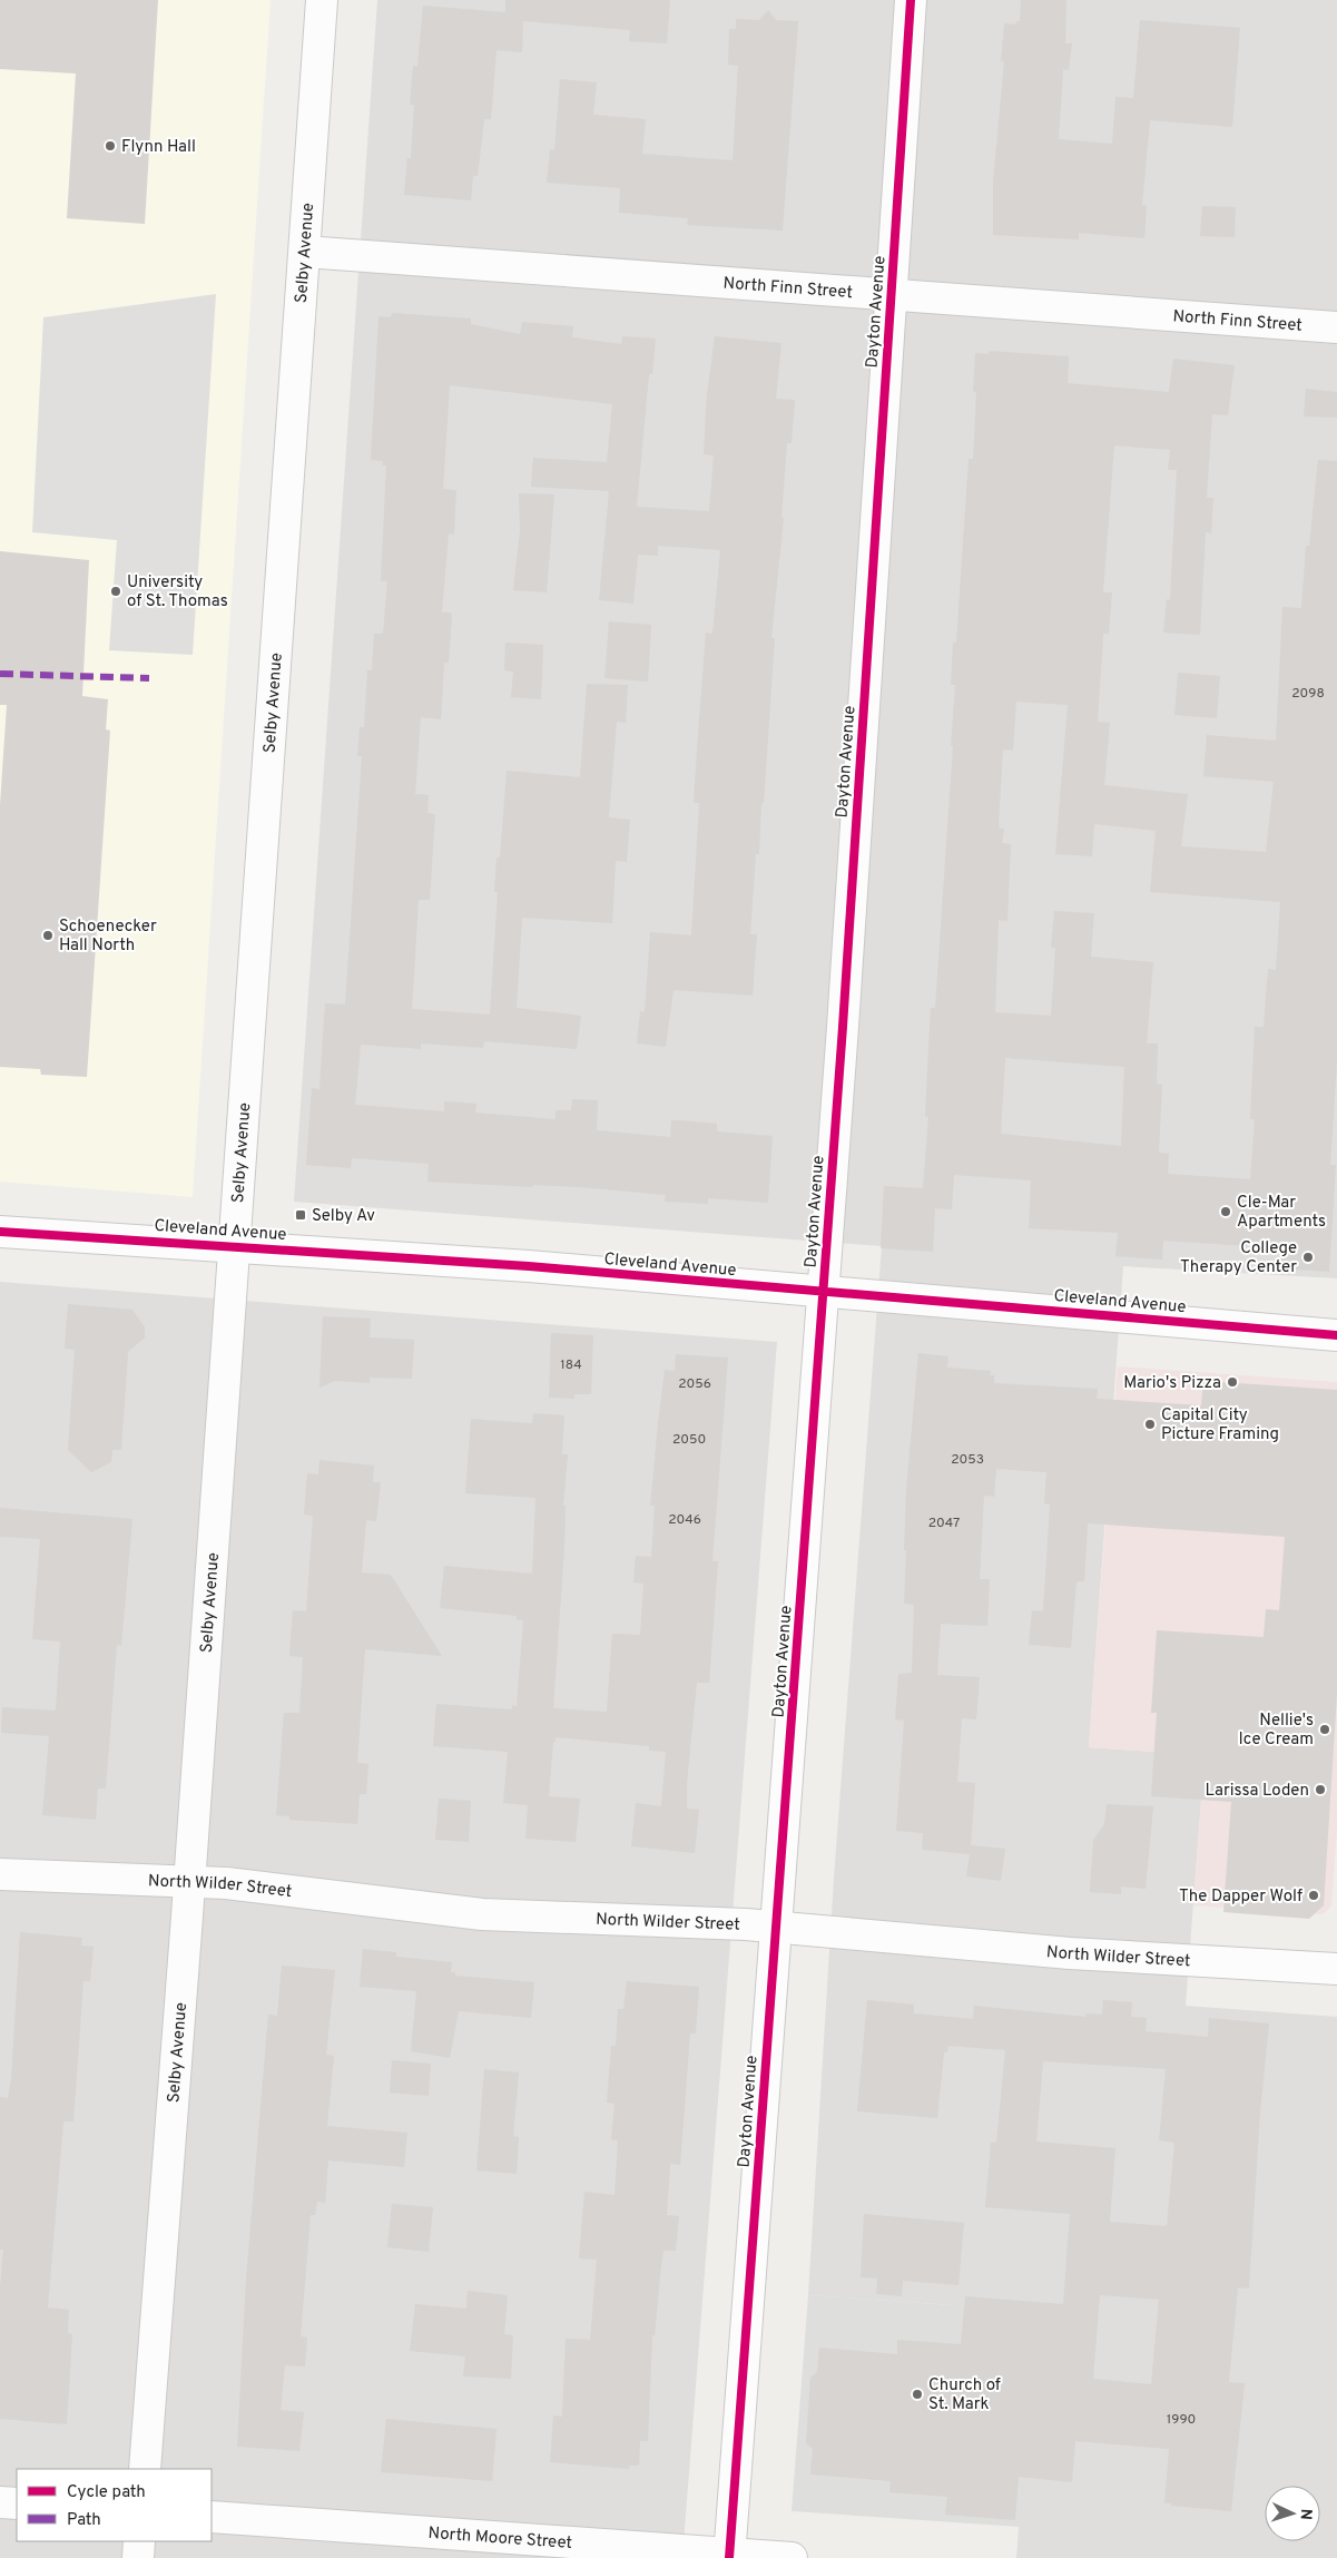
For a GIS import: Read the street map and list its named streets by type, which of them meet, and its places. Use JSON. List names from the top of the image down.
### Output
{
  "streets": {
    "street": [
      "Selby Avenue",
      "North Finn Street",
      "Dayton Avenue",
      "Cleveland Avenue",
      "North Wilder Street",
      "North Moore Street"
    ]
  },
  "crossings": [
    ["Selby Avenue", "North Finn Street"],
    ["Selby Avenue", "Cleveland Avenue"],
    ["Selby Avenue", "North Wilder Street"],
    ["North Finn Street", "Dayton Avenue"],
    ["Dayton Avenue", "Cleveland Avenue"],
    ["Dayton Avenue", "North Wilder Street"],
    ["Dayton Avenue", "North Moore Street"]
  ],
  "places": {
    "other": [
      "Flynn Hall",
      "University of St. Thomas",
      "Schoenecker Hall North",
      "Cle-Mar Apartments",
      "College Therapy Center",
      "Mario's Pizza",
      "Capital City Picture Framing",
      "Nellie's Ice Cream",
      "Larissa Loden",
      "The Dapper Wolf",
      "Church of St. Mark"
    ],
    "transit": ["Selby Av"]
  },
  "house_numbers": [
    "2098",
    "184",
    "2056",
    "2050",
    "2053",
    "2046",
    "2047",
    "1990"
  ],
  "legend": ["Cycle path", "Path"],
  "north": "right"
}
